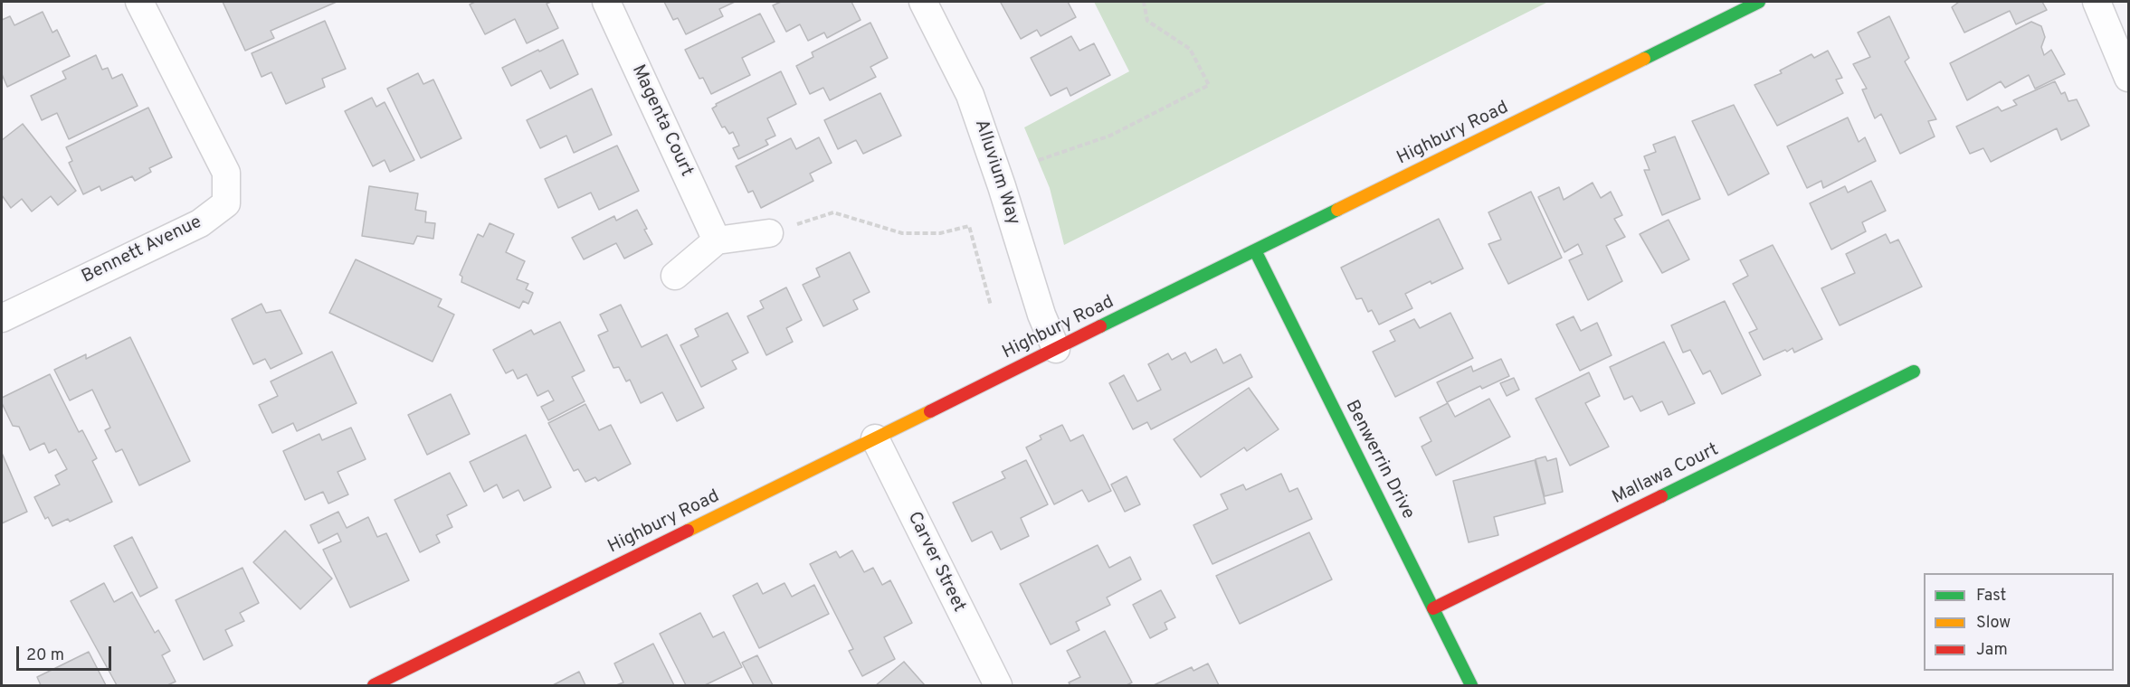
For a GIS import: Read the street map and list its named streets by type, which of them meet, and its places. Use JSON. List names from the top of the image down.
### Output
{
  "streets": {
    "main road": ["Highbury Road", "Benwerrin Drive", "Mallawa Court"],
    "street": [
      "Magenta Court",
      "Alluvium Way",
      "Bennett Avenue",
      "Carver Street"
    ]
  },
  "crossings": [
    ["Highbury Road", "Alluvium Way"],
    ["Highbury Road", "Benwerrin Drive"],
    ["Highbury Road", "Carver Street"],
    ["Benwerrin Drive", "Mallawa Court"]
  ],
  "legend": ["Fast", "Slow", "Jam"],
  "scale_bar": "20 m"
}
